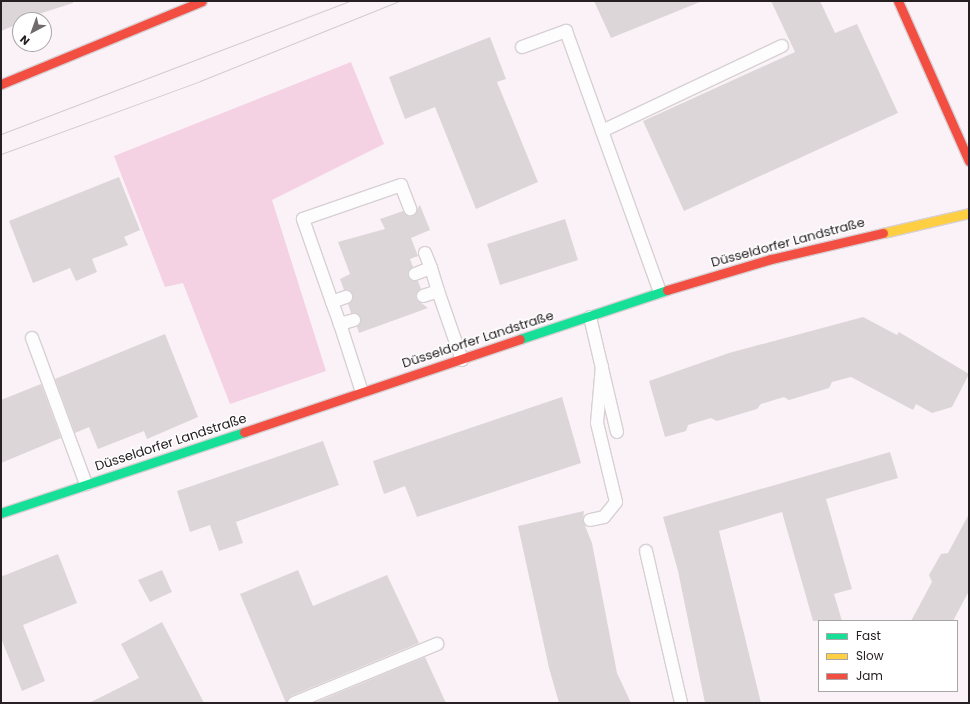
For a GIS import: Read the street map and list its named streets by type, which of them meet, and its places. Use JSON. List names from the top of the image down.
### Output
{
  "streets": {
    "main road": ["Düsseldorfer Landstraße"]
  },
  "legend": ["Fast", "Slow", "Jam"],
  "north": "bottom left"
}
